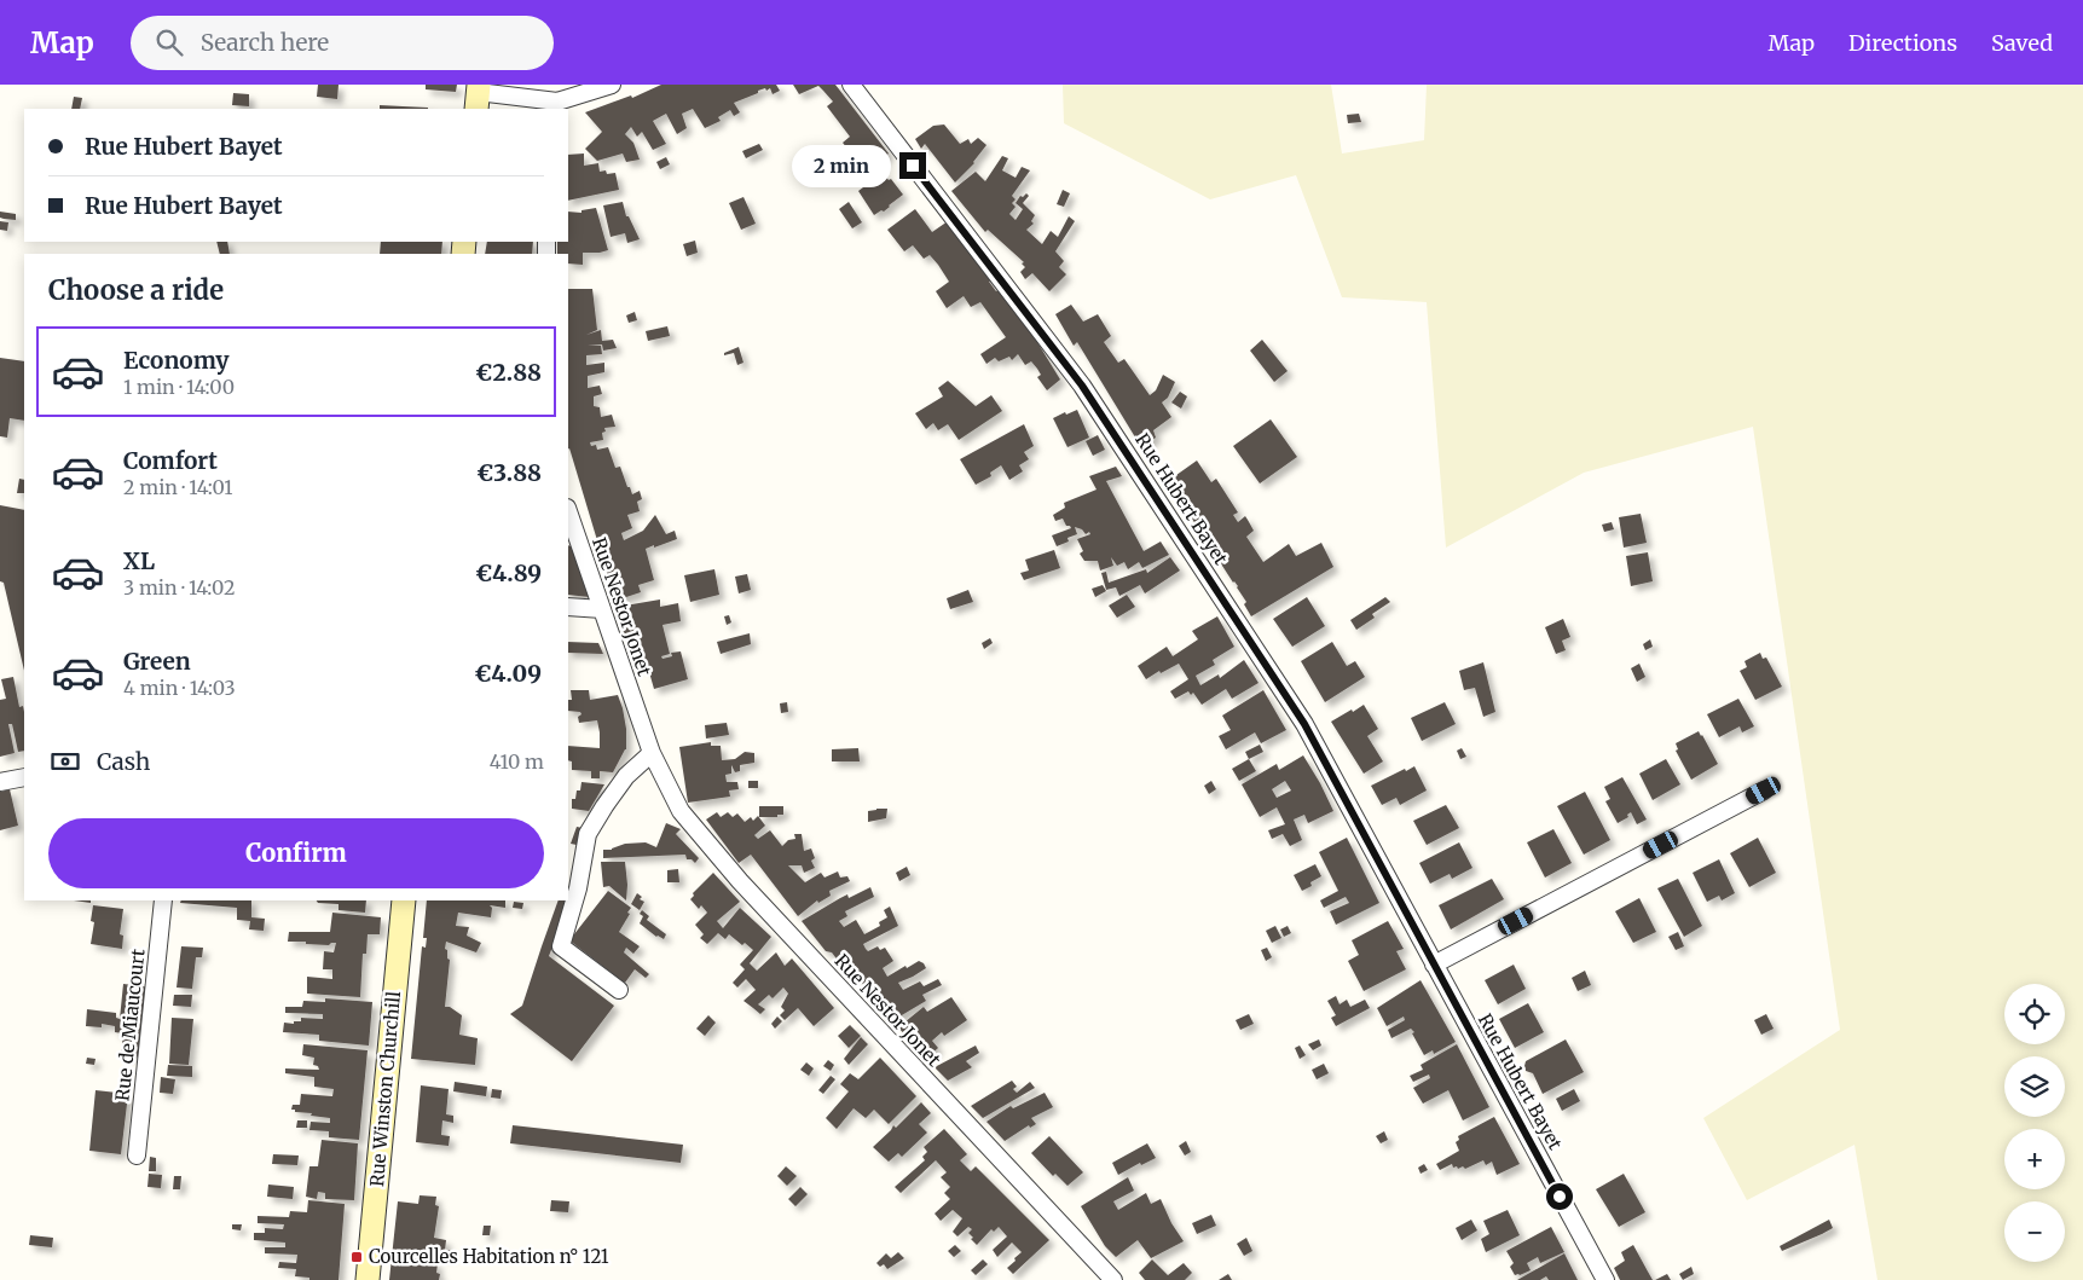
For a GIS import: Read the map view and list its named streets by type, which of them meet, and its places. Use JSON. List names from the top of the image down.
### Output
{
  "streets": {
    "main road": ["Rue Winston Churchill"],
    "street": ["Rue Hubert Bayet", "Rue Nestor Jonet", "Rue de Miaucourt"]
  },
  "places": {
    "transit": ["Courcelles Habitation n° 121"]
  },
  "page": {
    "header": "Map",
    "search": "Search here",
    "nav": ["Map", "Directions", "Saved"],
    "banner": ["Rue Hubert Bayet", "Rue Hubert Bayet"],
    "bubble": "2 min",
    "heading": "Choose a ride",
    "list": [
      {
        "name": "Economy",
        "note": "1 min · 14:00",
        "value": "€2.88"
      },
      {
        "name": "Comfort",
        "note": "2 min · 14:01",
        "value": "€3.88"
      },
      {
        "name": "XL",
        "note": "3 min · 14:02",
        "value": "€4.89"
      },
      {
        "name": "Green",
        "note": "4 min · 14:03",
        "value": "€4.09"
      }
    ],
    "pay": ["Cash", "410 m"],
    "buttons": "Confirm",
    "map_buttons": ["+", "−"]
  }
}
